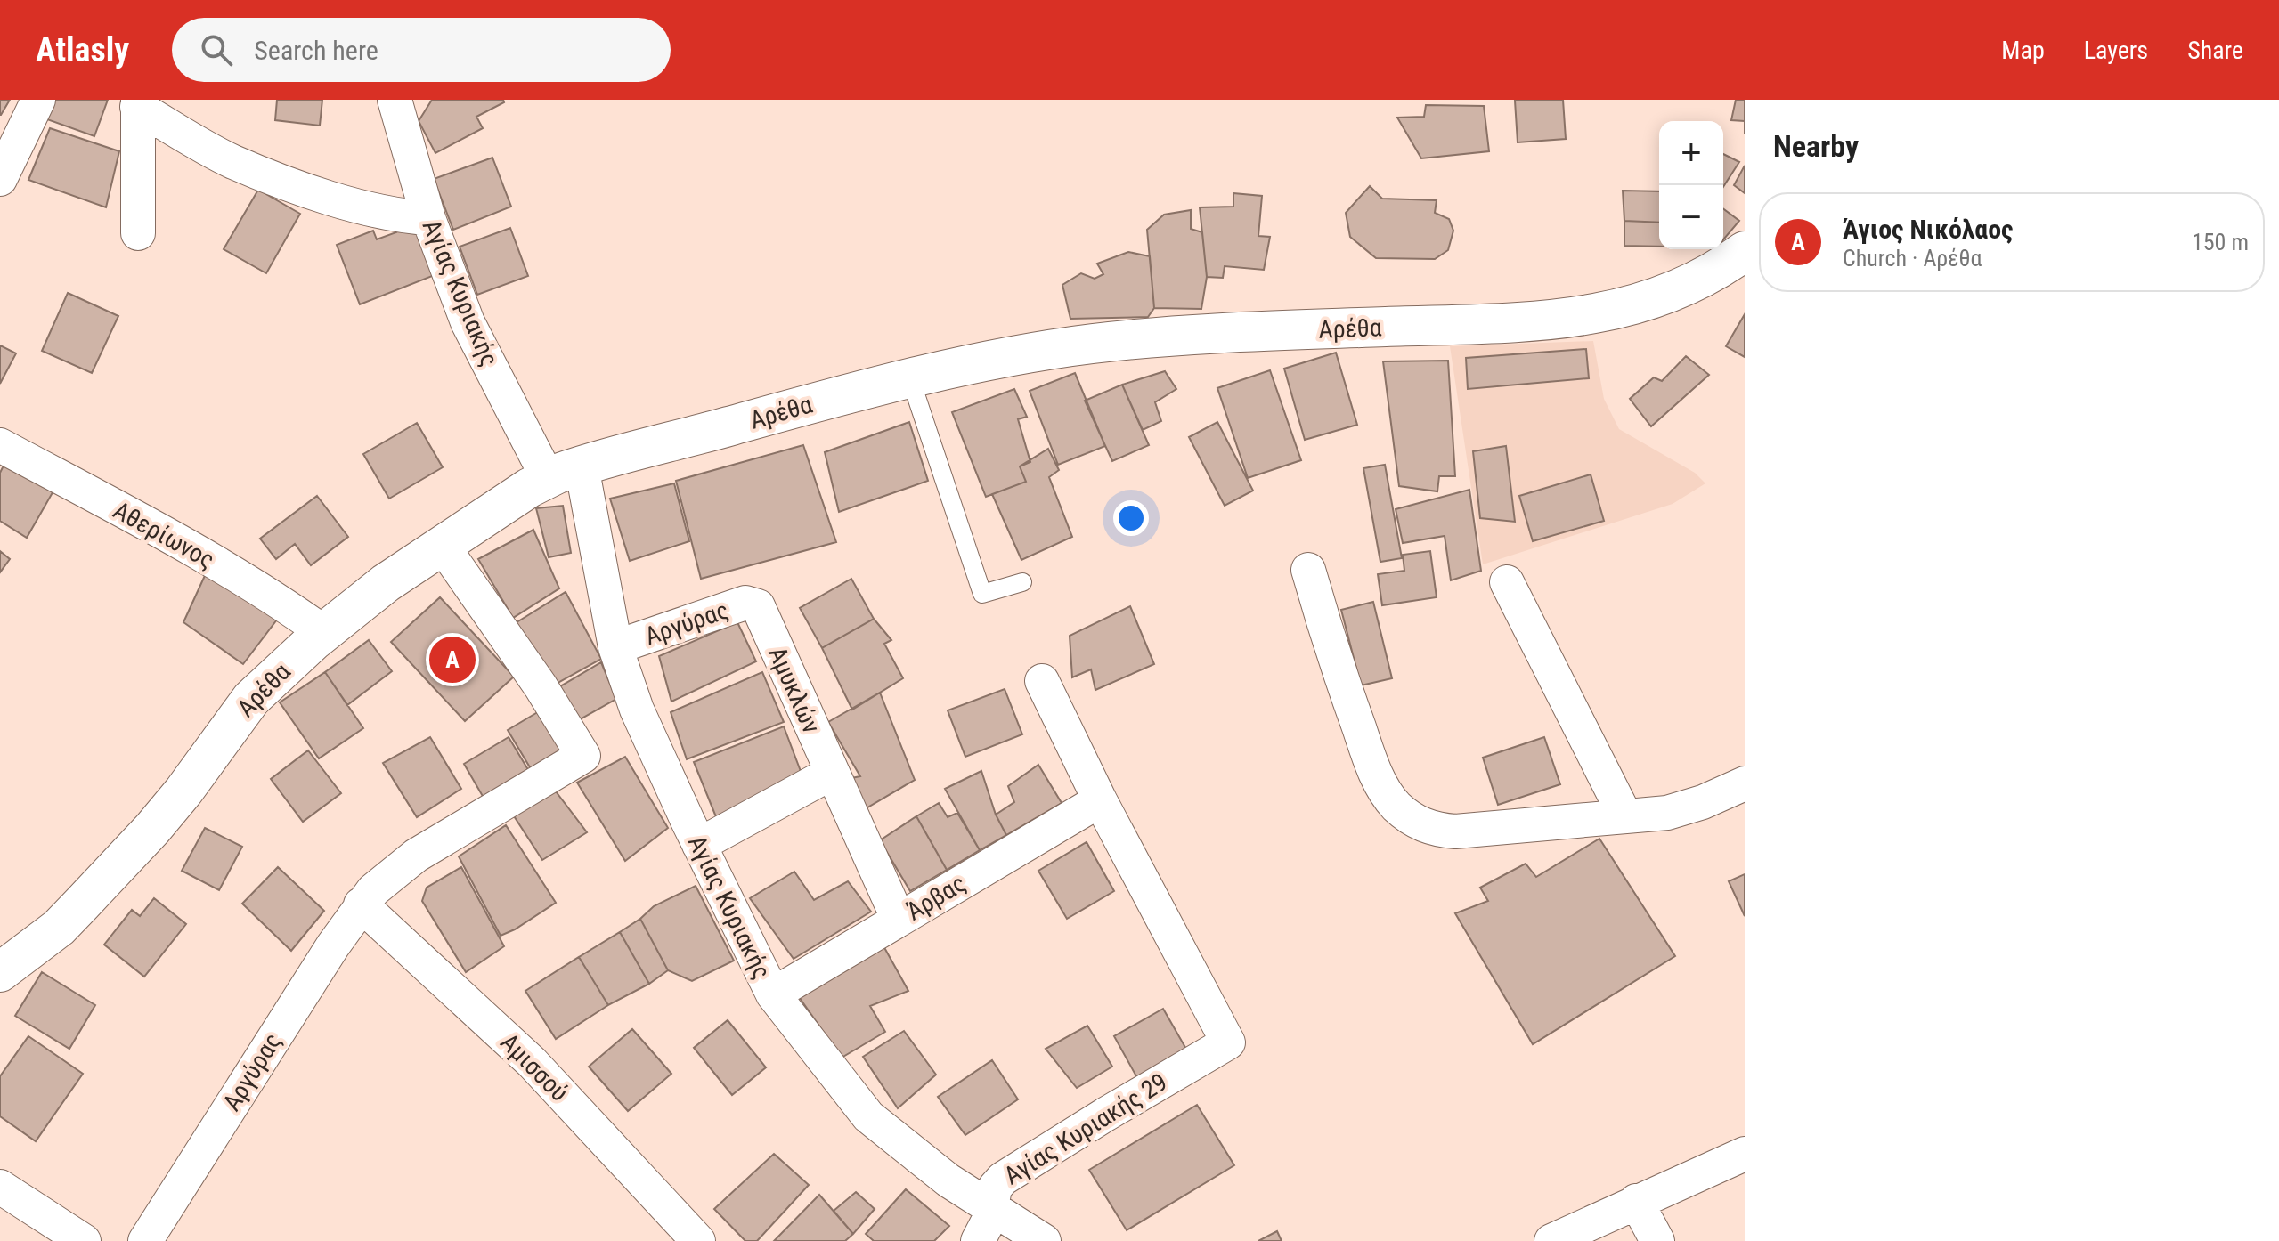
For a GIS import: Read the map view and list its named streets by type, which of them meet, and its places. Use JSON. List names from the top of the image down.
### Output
{
  "streets": {
    "street": [
      "Αγίας Κυριακής",
      "Αρέθα",
      "Αθερίωνος",
      "Αργύρας",
      "Αμυκλών",
      "Άρβας",
      "Αμισσού",
      "Αγίας Κυριακής 29"
    ]
  },
  "crossings": [
    ["Αγίας Κυριακής", "Αρέθα"],
    ["Αγίας Κυριακής", "Αργύρας"],
    ["Αγίας Κυριακής", "Άρβας"],
    ["Αγίας Κυριακής", "Αγίας Κυριακής 29"],
    ["Αρέθα", "Αθερίωνος"],
    ["Αρέθα", "Αργύρας"],
    ["Αργύρας", "Αμυκλών"],
    ["Αργύρας", "Αμισσού"],
    ["Αμυκλών", "Άρβας"],
    ["Άρβας", "Αγίας Κυριακής 29"]
  ],
  "page": {
    "header": "Atlasly",
    "search": "Search here",
    "nav": ["Map", "Layers", "Share"],
    "heading": "Nearby",
    "map_buttons": ["+", "−"],
    "list": [
      {
        "mark": "A",
        "name": "Άγιος Νικόλαος",
        "note": "Church · Αρέθα",
        "value": "150 m"
      }
    ],
    "pins": "A"
  }
}
